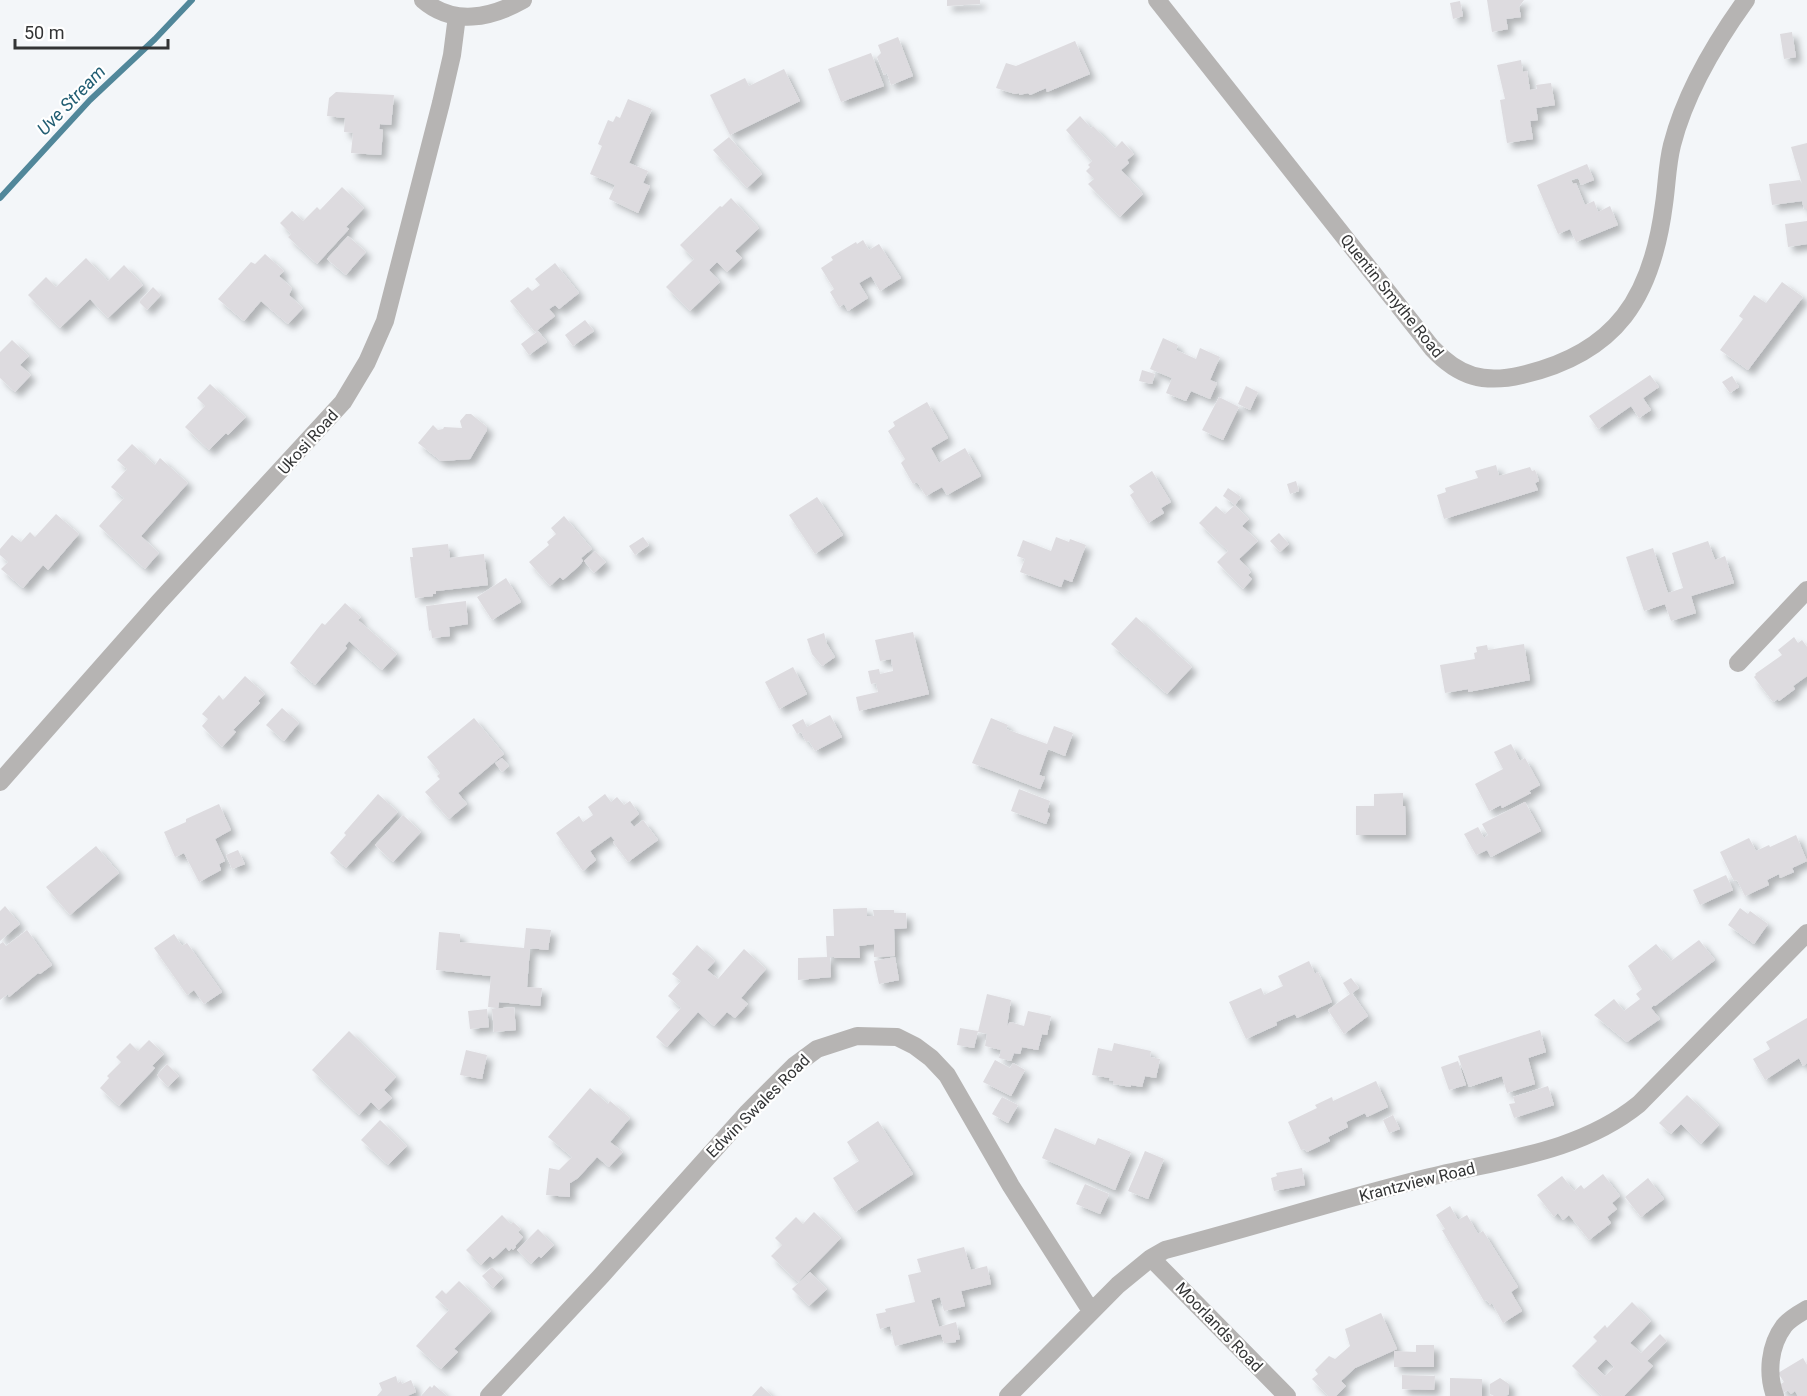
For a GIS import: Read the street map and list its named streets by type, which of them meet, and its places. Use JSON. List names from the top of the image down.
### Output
{
  "streets": {
    "street": [
      "Quentin Smythe Road",
      "Ukosi Road",
      "Edwin Swales Road",
      "Krantzview Road",
      "Moorlands Road"
    ]
  },
  "crossings": [
    ["Edwin Swales Road", "Krantzview Road"],
    ["Krantzview Road", "Moorlands Road"]
  ],
  "water": ["Uve Stream"],
  "scale_bar": "50 m"
}
